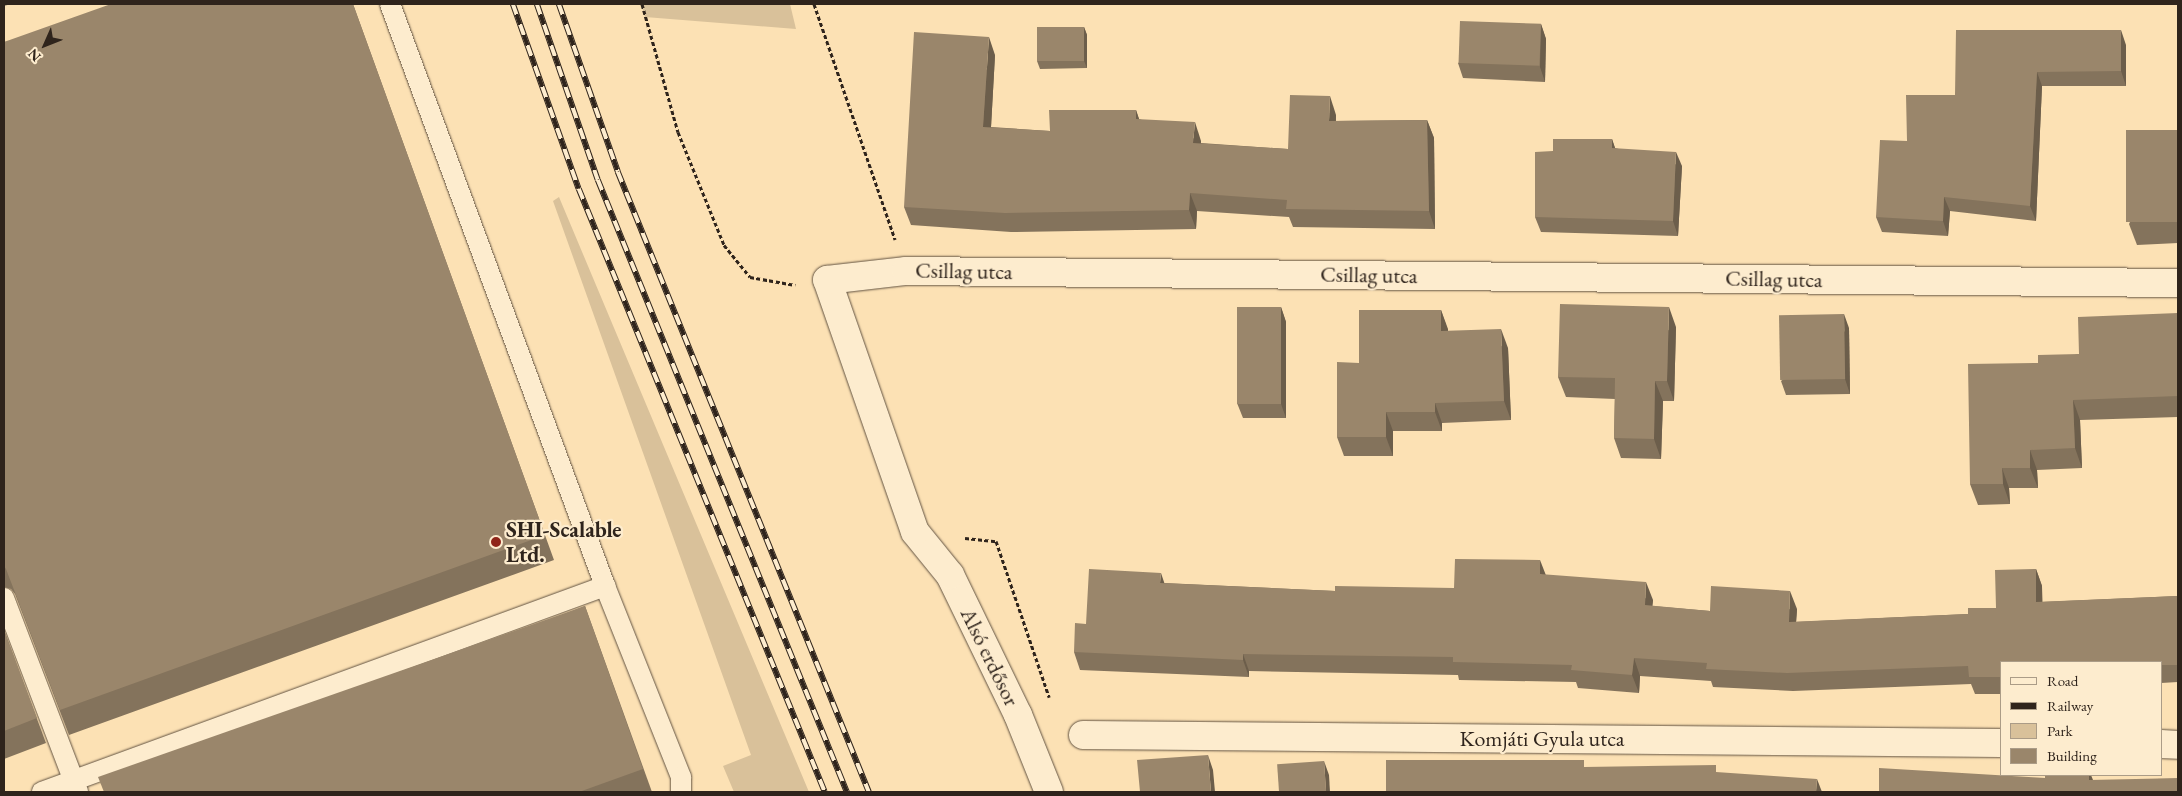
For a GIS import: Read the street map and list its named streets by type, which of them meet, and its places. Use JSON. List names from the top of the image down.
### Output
{
  "streets": {
    "street": ["Csillag utca", "Alsó erdősor", "Komjáti Gyula utca"]
  },
  "places": ["SHI-Scalable Ltd."],
  "legend": [
    "Road",
    "Railway",
    "Park",
    "Building"
  ],
  "north": "bottom left"
}
